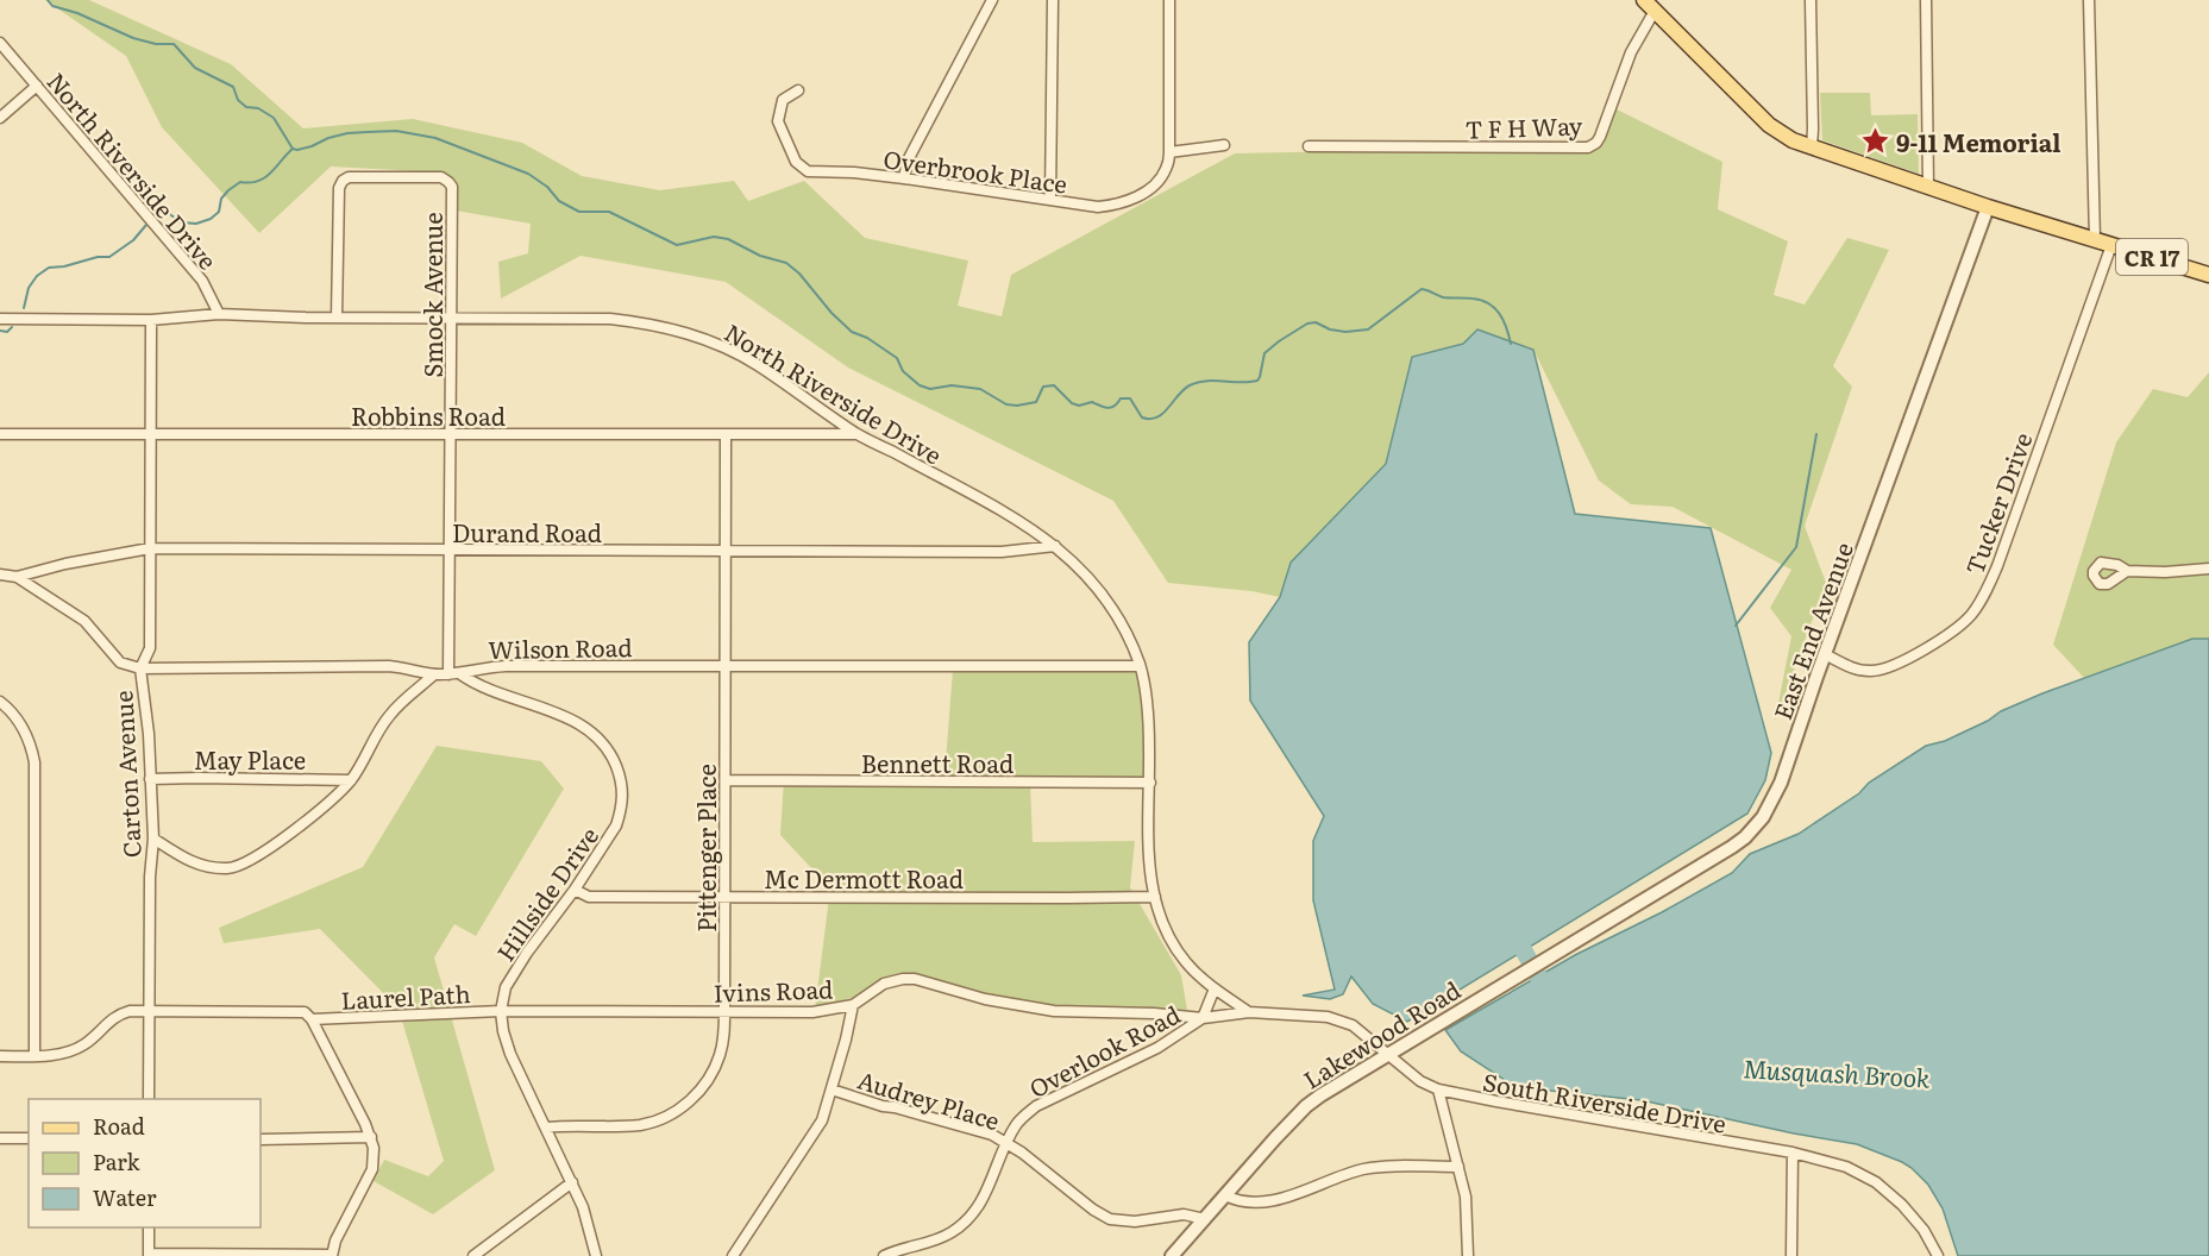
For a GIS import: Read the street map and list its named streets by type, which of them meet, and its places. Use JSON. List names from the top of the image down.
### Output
{
  "streets": {
    "main road": ["CR 17"],
    "street": [
      "T F H Way",
      "North Riverside Drive",
      "Overbrook Place",
      "Smock Avenue",
      "Robbins Road",
      "Tucker Drive",
      "Durand Road",
      "East End Avenue",
      "Wilson Road",
      "May Place",
      "Bennett Road",
      "Carton Avenue",
      "Pittenger Place",
      "Mc Dermott Road",
      "Hillside Drive",
      "Ivins Road",
      "Laurel Path",
      "Lakewood Road",
      "Overlook Road",
      "Audrey Place",
      "South Riverside Drive"
    ]
  },
  "crossings": [
    ["T F H Way", "CR 17"],
    ["North Riverside Drive", "Smock Avenue"],
    ["North Riverside Drive", "Robbins Road"],
    ["North Riverside Drive", "Durand Road"],
    ["North Riverside Drive", "Wilson Road"],
    ["North Riverside Drive", "Bennett Road"],
    ["North Riverside Drive", "Mc Dermott Road"],
    ["North Riverside Drive", "Ivins Road"],
    ["North Riverside Drive", "Overlook Road"],
    ["North Riverside Drive", "South Riverside Drive"],
    ["CR 17", "Tucker Drive"],
    ["CR 17", "East End Avenue"],
    ["Smock Avenue", "Robbins Road"],
    ["Smock Avenue", "Durand Road"],
    ["Smock Avenue", "Wilson Road"],
    ["Smock Avenue", "Hillside Drive"],
    ["Robbins Road", "Carton Avenue"],
    ["Robbins Road", "Pittenger Place"],
    ["Tucker Drive", "East End Avenue"],
    ["Durand Road", "Wilson Road"],
    ["Durand Road", "Carton Avenue"],
    ["Durand Road", "Pittenger Place"],
    ["East End Avenue", "Lakewood Road"],
    ["Wilson Road", "Carton Avenue"],
    ["Wilson Road", "Pittenger Place"],
    ["Wilson Road", "Hillside Drive"],
    ["May Place", "Carton Avenue"],
    ["Bennett Road", "Pittenger Place"],
    ["Carton Avenue", "Laurel Path"],
    ["Pittenger Place", "Mc Dermott Road"],
    ["Pittenger Place", "Hillside Drive"],
    ["Pittenger Place", "Ivins Road"],
    ["Mc Dermott Road", "Hillside Drive"],
    ["Hillside Drive", "Ivins Road"],
    ["Hillside Drive", "Laurel Path"],
    ["Ivins Road", "Laurel Path"],
    ["Ivins Road", "Overlook Road"],
    ["Ivins Road", "South Riverside Drive"],
    ["Lakewood Road", "Audrey Place"],
    ["Lakewood Road", "South Riverside Drive"],
    ["Overlook Road", "Audrey Place"]
  ],
  "water": ["Musquash Brook"],
  "places": {
    "place": ["9-11 Memorial"]
  },
  "legend": ["Road", "Park", "Water"]
}
